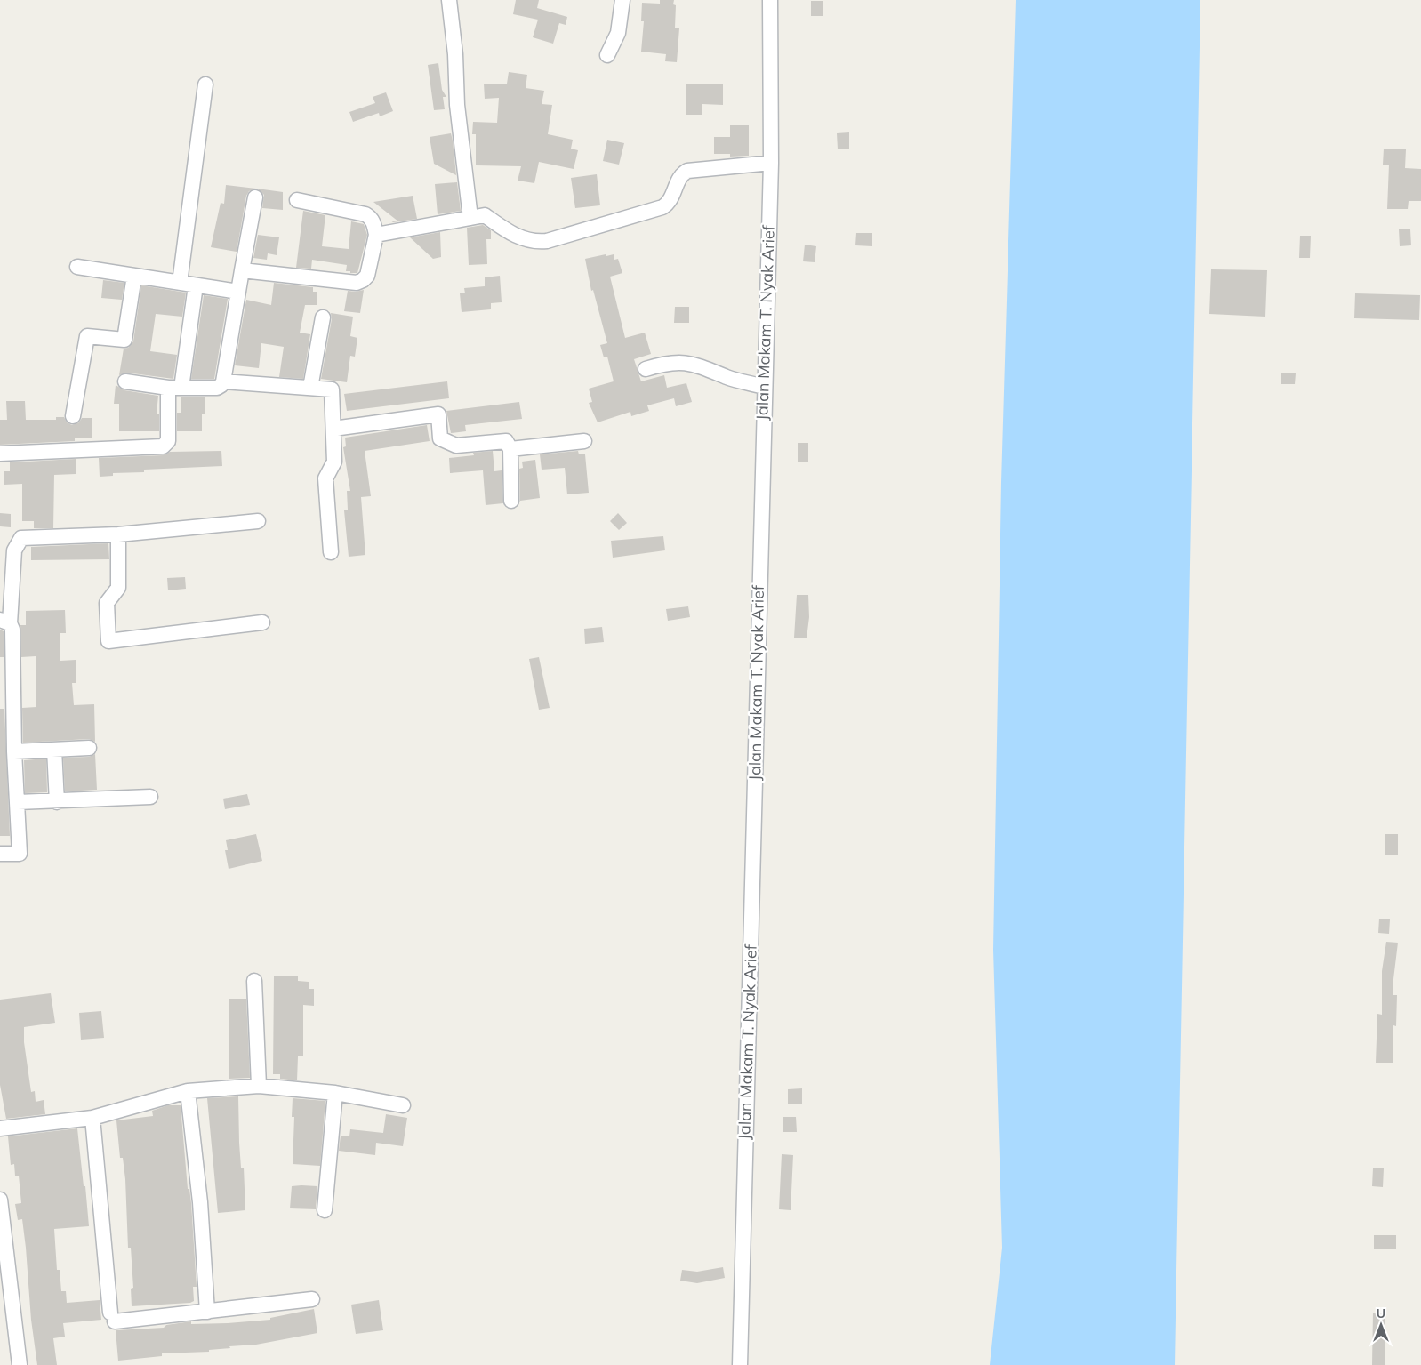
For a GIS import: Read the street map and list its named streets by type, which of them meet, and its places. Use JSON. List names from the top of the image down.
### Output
{
  "streets": {
    "street": ["Jalan Makam T. Nyak Arief"]
  },
  "north": "top"
}
